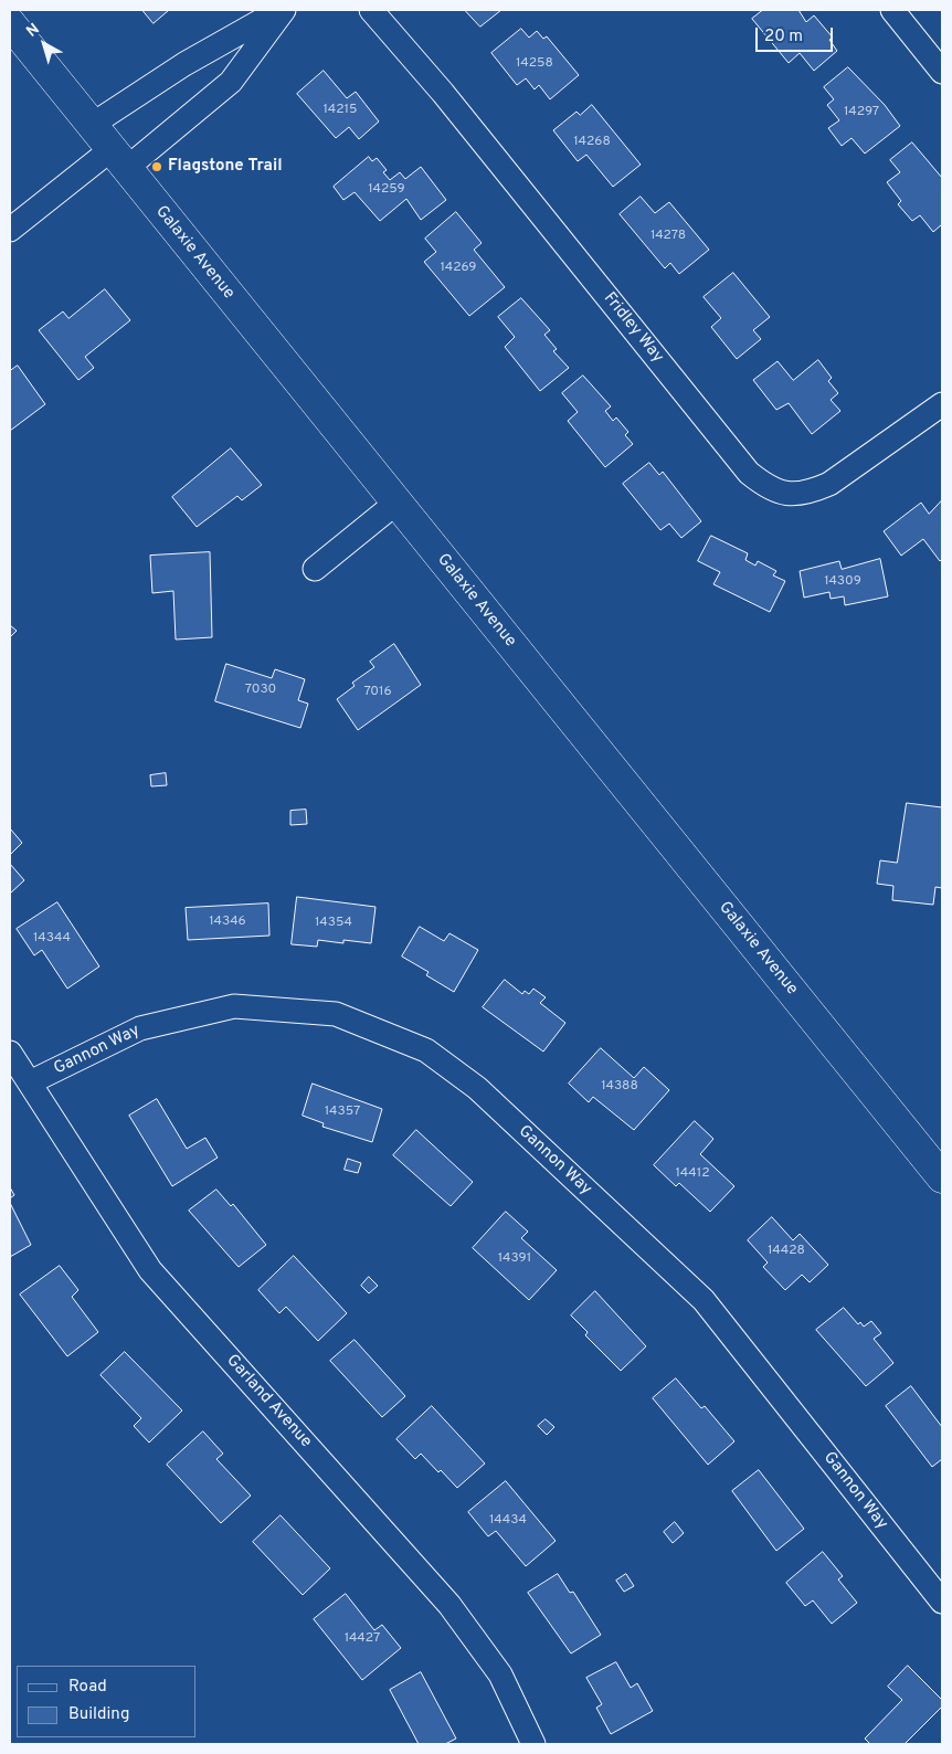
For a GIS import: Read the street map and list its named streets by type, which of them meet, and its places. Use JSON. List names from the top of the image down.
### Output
{
  "streets": {
    "street": [
      "Galaxie Avenue",
      "Fridley Way",
      "Gannon Way",
      "Garland Avenue"
    ]
  },
  "crossings": [
    ["Gannon Way", "Garland Avenue"]
  ],
  "places": ["Flagstone Trail"],
  "house_numbers": [
    "14258",
    "14215",
    "14297",
    "14268",
    "14259",
    "14278",
    "14269",
    "14309",
    "7030",
    "7016",
    "14346",
    "14354",
    "14344",
    "14388",
    "14357",
    "14412",
    "14428",
    "14391",
    "14434",
    "14427"
  ],
  "legend": ["Road", "Building"],
  "scale_bar": "20 m",
  "north": "top left"
}
